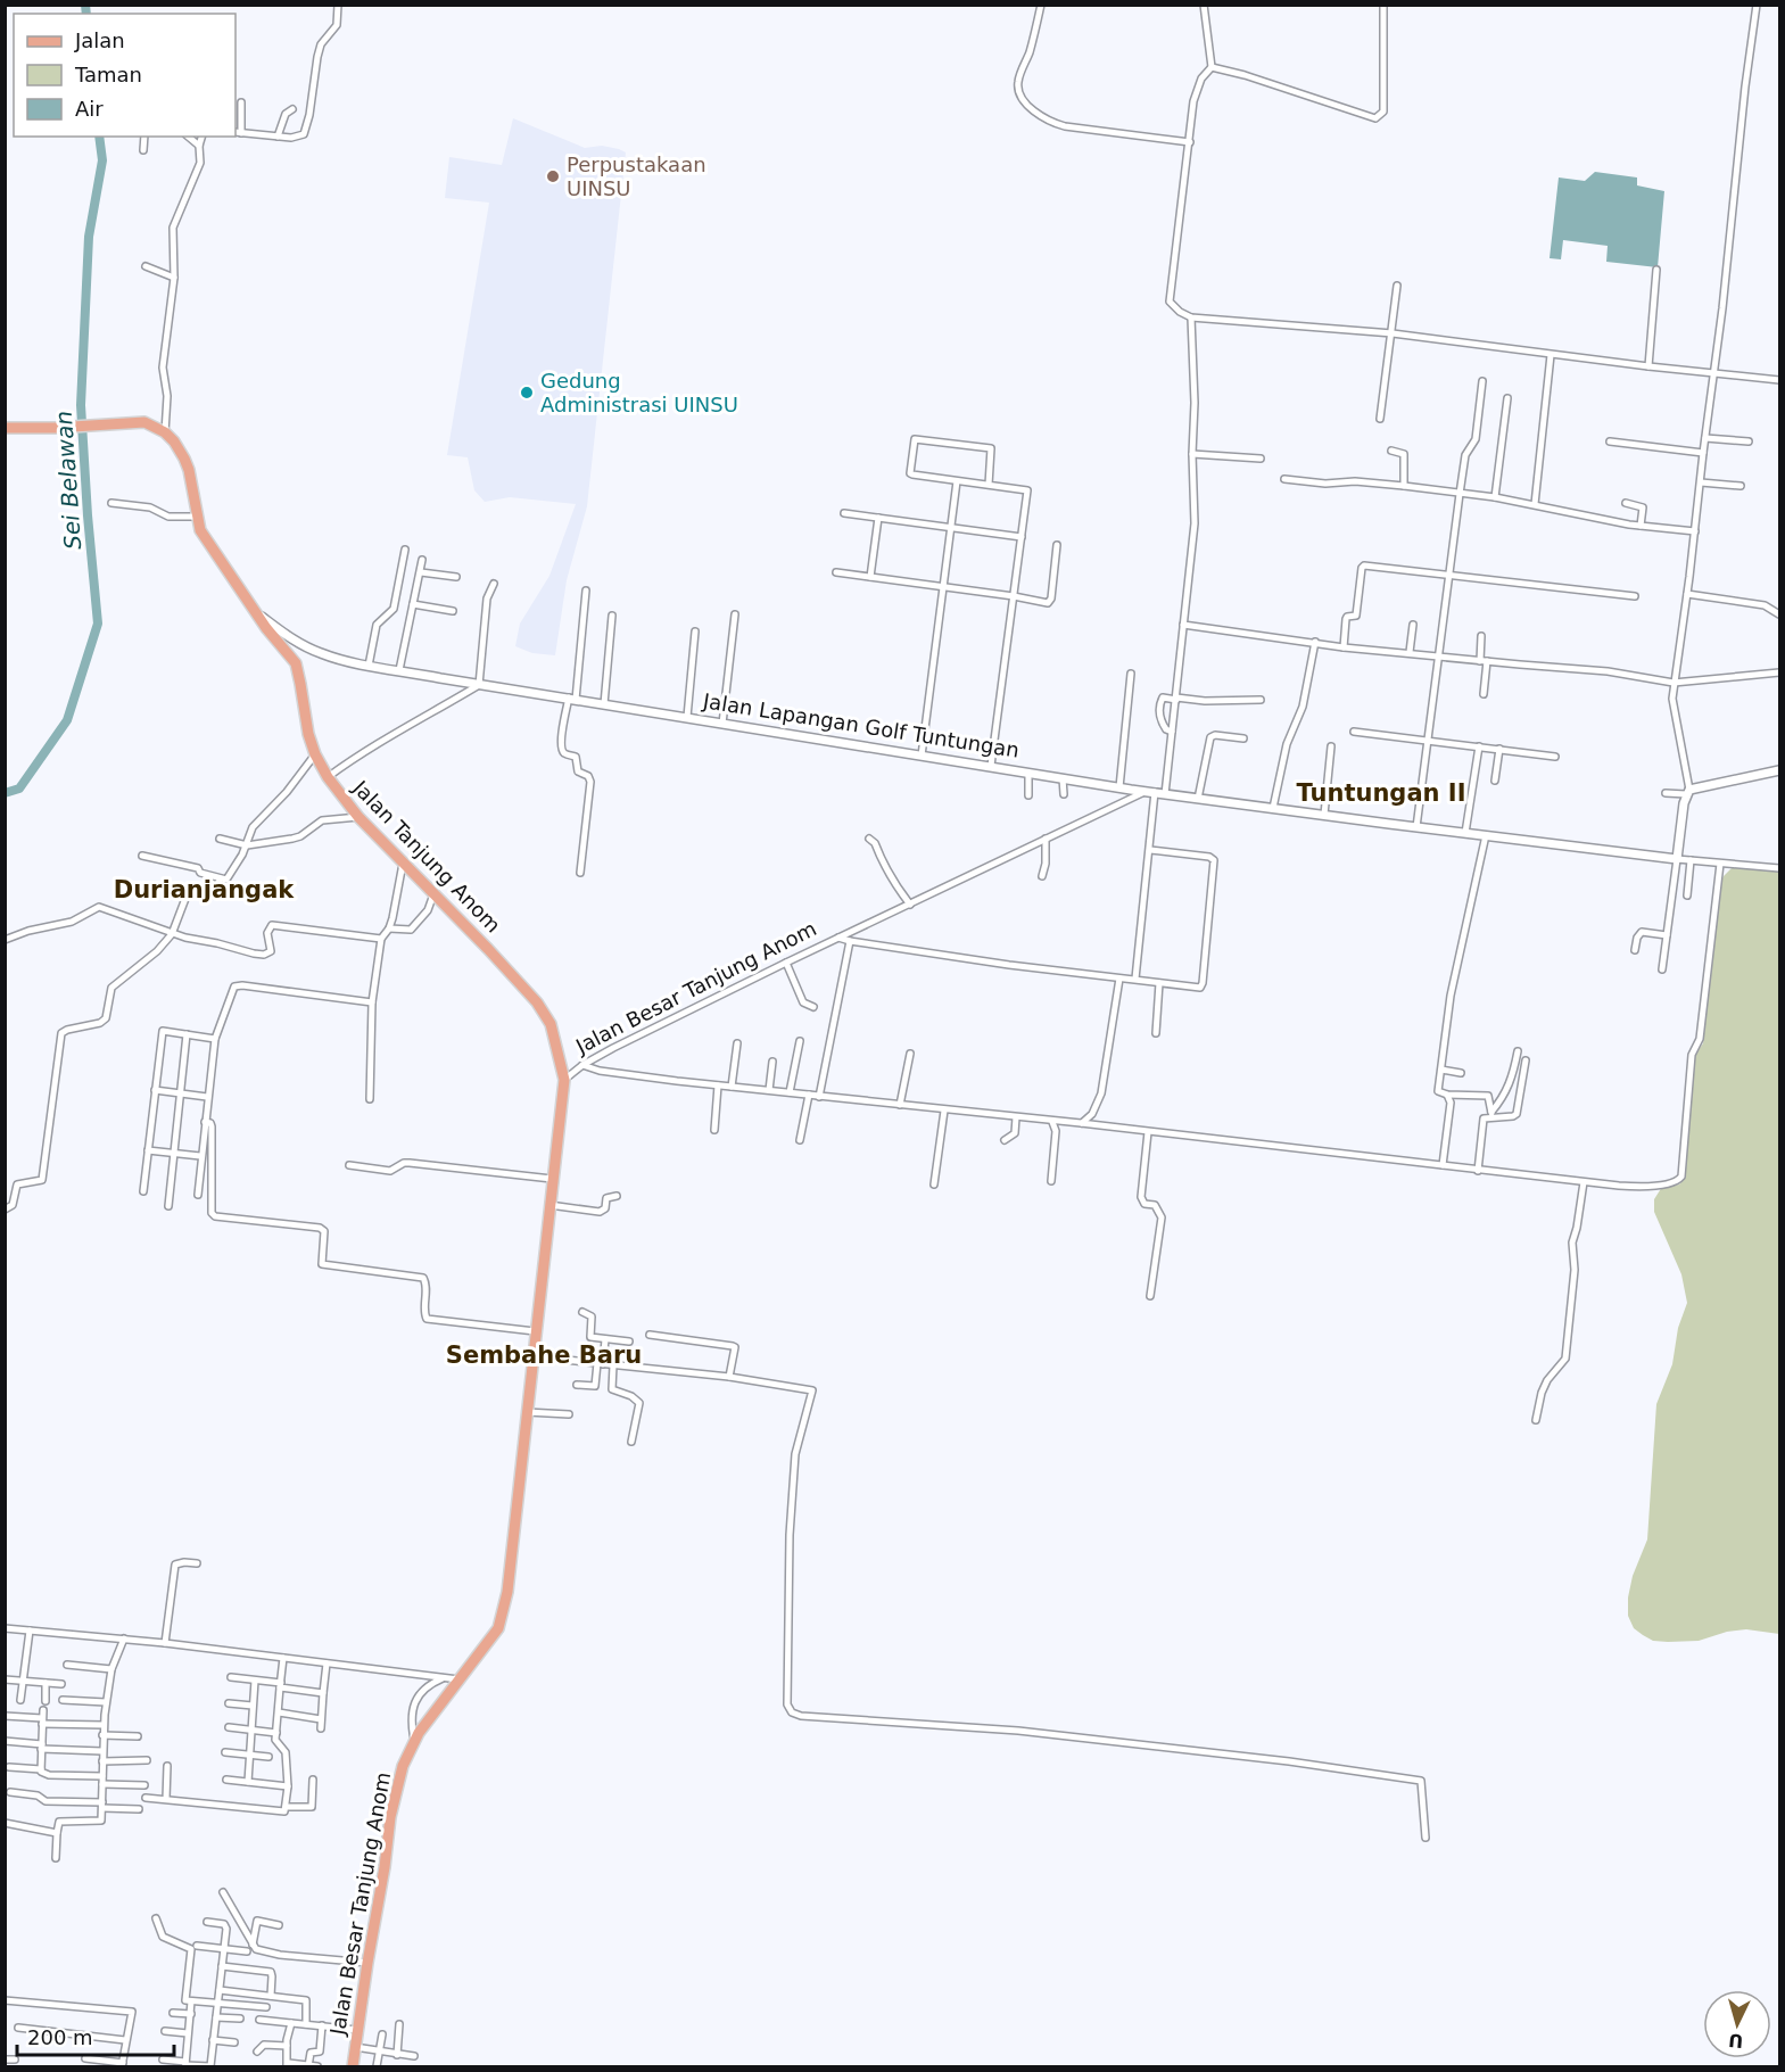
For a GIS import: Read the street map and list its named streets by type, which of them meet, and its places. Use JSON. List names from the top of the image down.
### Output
{
  "streets": {
    "main road": ["Jalan Lapangan Golf Tuntungan", "Jalan Tanjung Anom", "Jalan Besar Tanjung Anom"]
  },
  "crossings": [
    ["Jalan Lapangan Golf Tuntungan", "Jalan Tanjung Anom"],
    ["Jalan Lapangan Golf Tuntungan", "Jalan Besar Tanjung Anom"],
    ["Jalan Tanjung Anom", "Jalan Besar Tanjung Anom"]
  ],
  "districts": ["Tuntungan II", "Durianjangak", "Sembahe Baru"],
  "water": ["Sei Belawan"],
  "places": ["Perpustakaan UINSU", "Gedung Administrasi UINSU"],
  "legend": ["Jalan", "Taman", "Air"],
  "scale_bar": "200 m",
  "north": "bottom"
}
